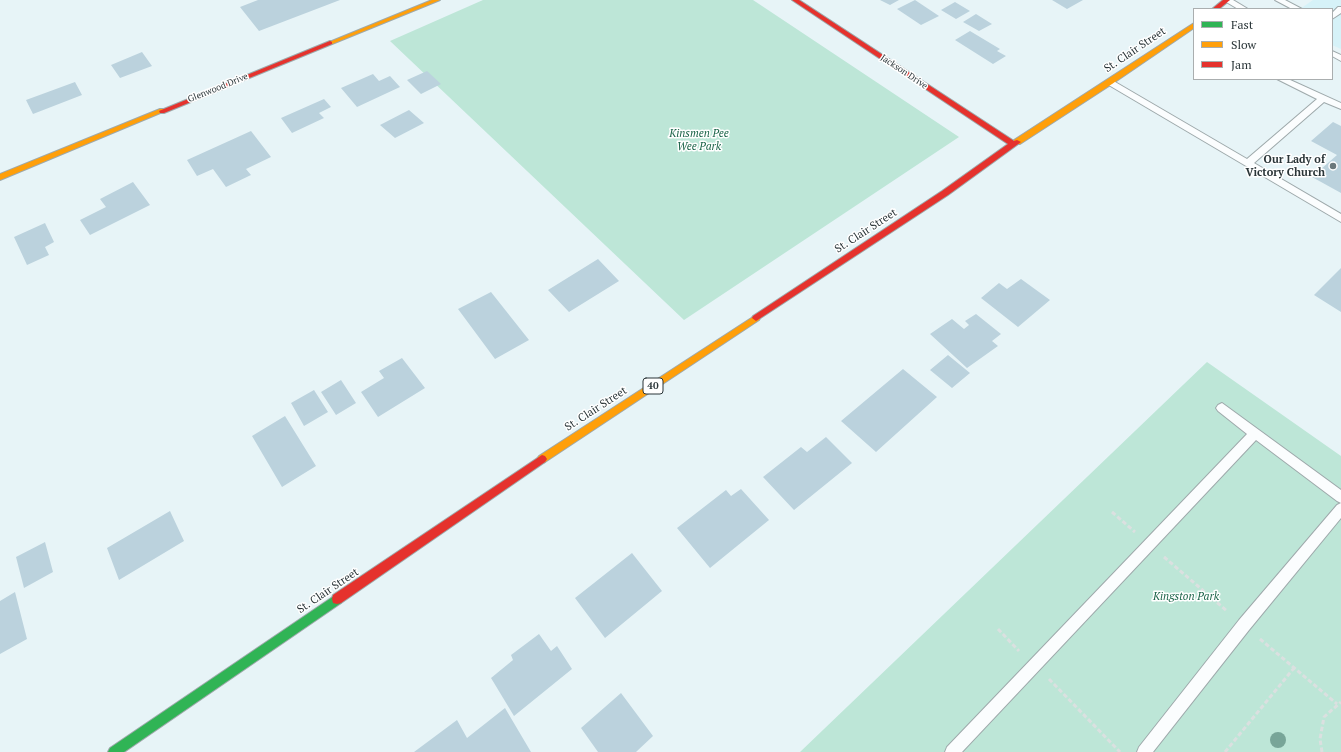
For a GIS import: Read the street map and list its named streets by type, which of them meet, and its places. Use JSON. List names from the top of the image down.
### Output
{
  "streets": {
    "main road": [
      "St. Clair Street",
      "Jackson Drive",
      "Glenwood Drive",
      "40"
    ]
  },
  "crossings": [
    ["St. Clair Street", "Jackson Drive"]
  ],
  "parks": ["Kinsmen Pee Wee Park", "Kingston Park"],
  "places": ["Our Lady of Victory Church"],
  "legend": ["Fast", "Slow", "Jam"]
}
